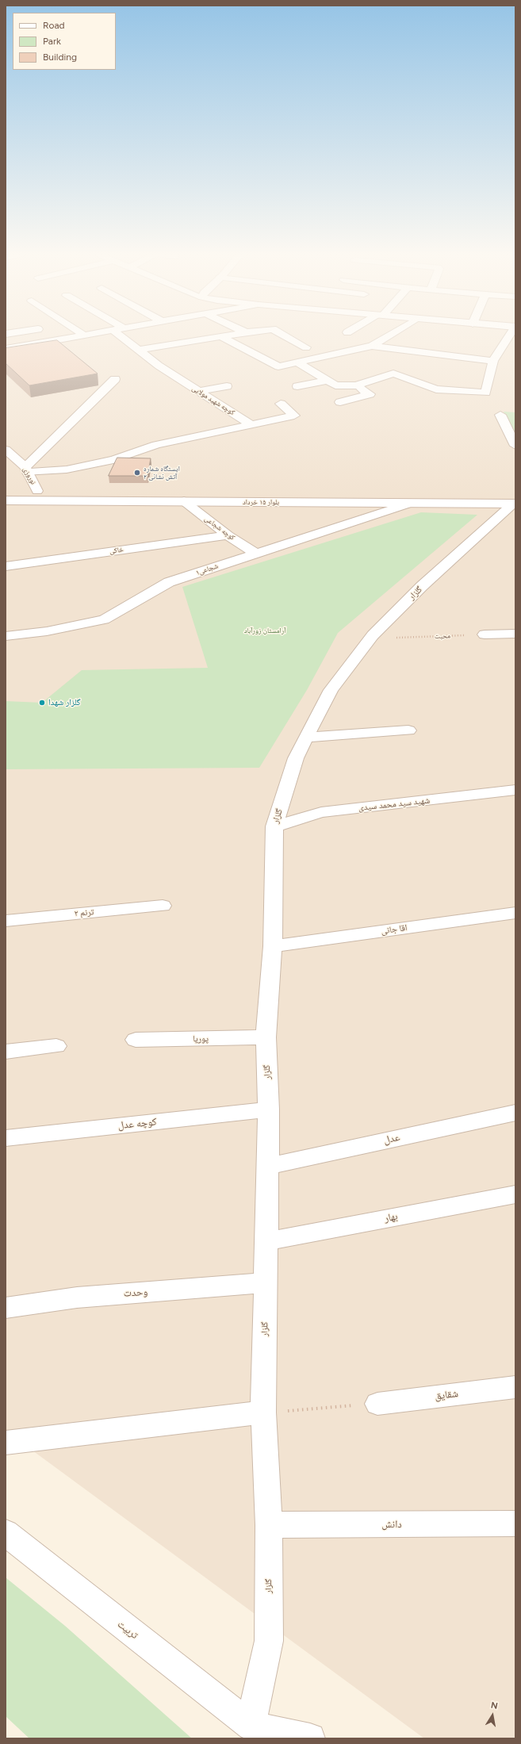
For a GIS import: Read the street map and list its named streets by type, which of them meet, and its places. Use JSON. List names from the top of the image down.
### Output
{
  "streets": {
    "street": [
      "کوچه شهید مولایی",
      "نوروزی",
      "بلوار ۱۵ خرداد",
      "کوچه شجاعی",
      "خاکی",
      "شجاعی۱",
      "گلزار",
      "شهید سید محمد سیدی",
      "ترنم ۲",
      "اقا جانی",
      "پوریا",
      "کوچه عدل",
      "عدل",
      "بهار",
      "وحدت",
      "شقایق",
      "دانش",
      "تربیت"
    ],
    "path": ["محبت"]
  },
  "crossings": [
    ["نوروزی", "بلوار ۱۵ خرداد"],
    ["بلوار ۱۵ خرداد", "کوچه شجاعی"],
    ["بلوار ۱۵ خرداد", "شجاعی۱"],
    ["بلوار ۱۵ خرداد", "گلزار"],
    ["کوچه شجاعی", "خاکی"],
    ["کوچه شجاعی", "شجاعی۱"],
    ["گلزار", "محبت"],
    ["گلزار", "شهید سید محمد سیدی"],
    ["گلزار", "اقا جانی"],
    ["گلزار", "پوریا"],
    ["گلزار", "کوچه عدل"],
    ["گلزار", "عدل"],
    ["گلزار", "بهار"],
    ["گلزار", "وحدت"],
    ["گلزار", "دانش"],
    ["گلزار", "تربیت"]
  ],
  "parks": ["آرامستان زورآباد"],
  "places": ["ایستگاه شماره ۲ آتش نشانی", "گلزار شهدا"],
  "legend": ["Road", "Park", "Building"],
  "north": "top"
}
